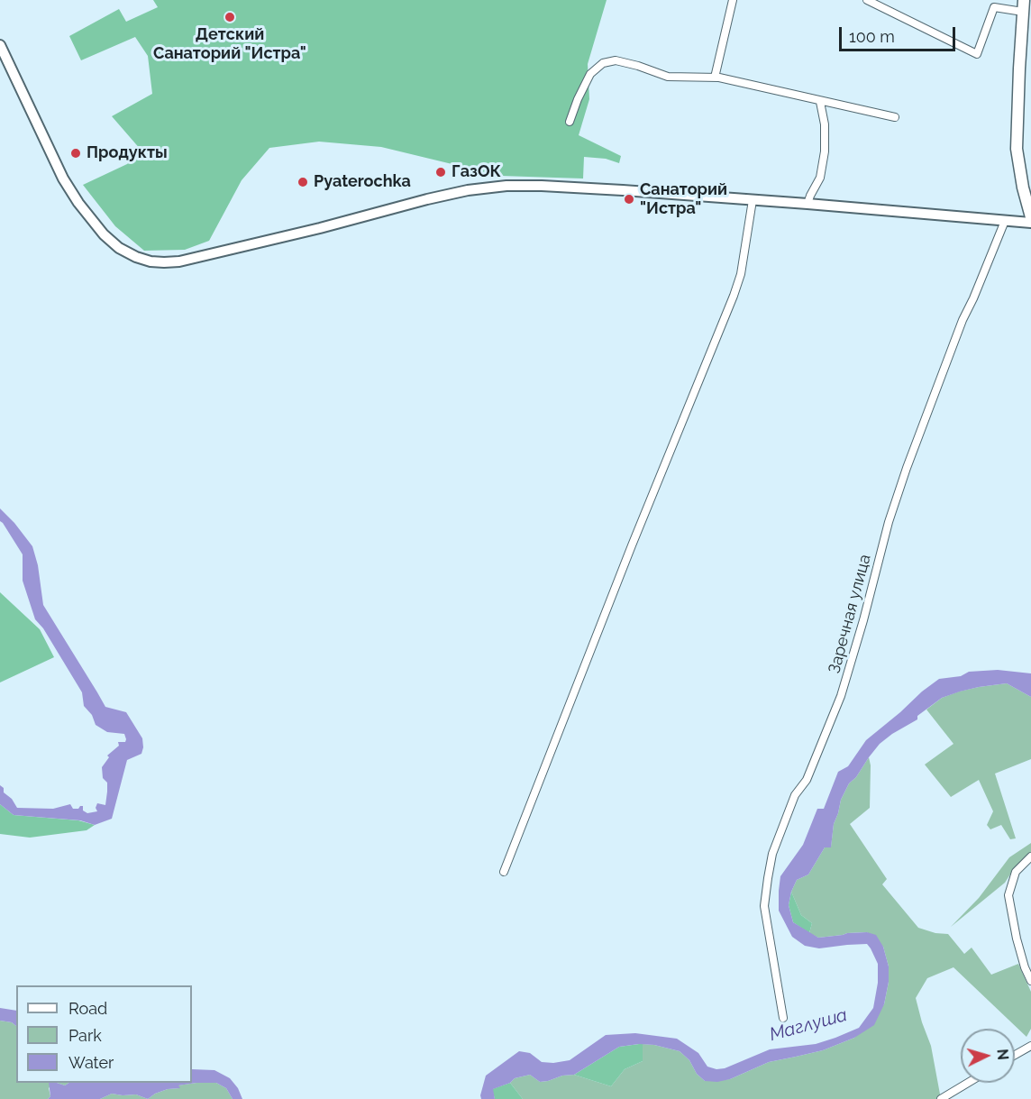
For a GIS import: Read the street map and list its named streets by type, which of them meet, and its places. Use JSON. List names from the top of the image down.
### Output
{
  "streets": {
    "street": ["Заречная улица"]
  },
  "water": ["Маглуша"],
  "places": [
    "Детский Санаторий \"Истра\"",
    "Продукты",
    "ГазОК",
    "Pyaterochka",
    "Санаторий \"Истра\""
  ],
  "legend": ["Road", "Park", "Water"],
  "scale_bar": "100 m",
  "north": "right"
}
